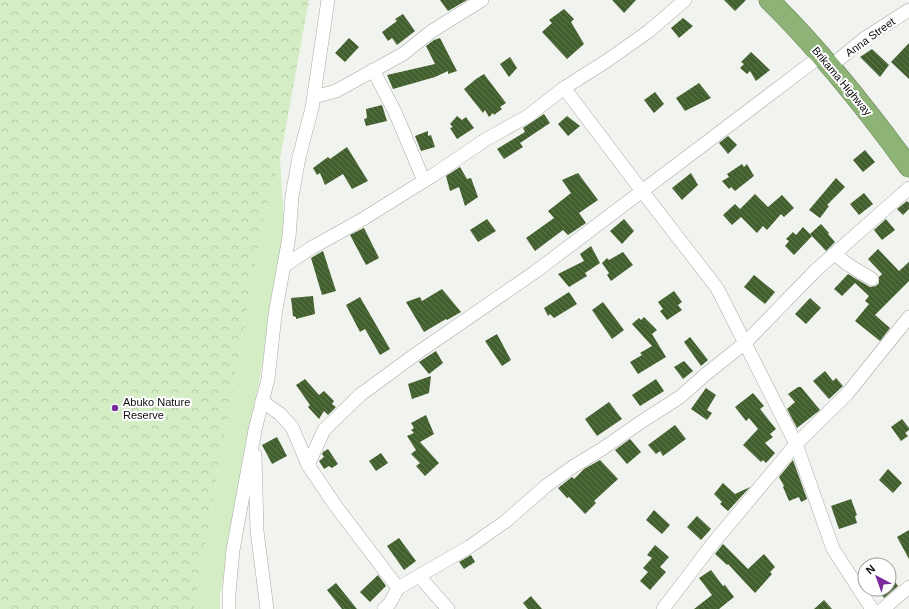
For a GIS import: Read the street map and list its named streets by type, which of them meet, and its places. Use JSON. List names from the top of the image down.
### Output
{
  "streets": {
    "highway": ["Brikama Highway"],
    "street": ["Anna Street"]
  },
  "crossings": [
    ["Anna Street", "Brikama Highway"]
  ],
  "places": ["Abuko Nature Reserve"],
  "north": "top left"
}
